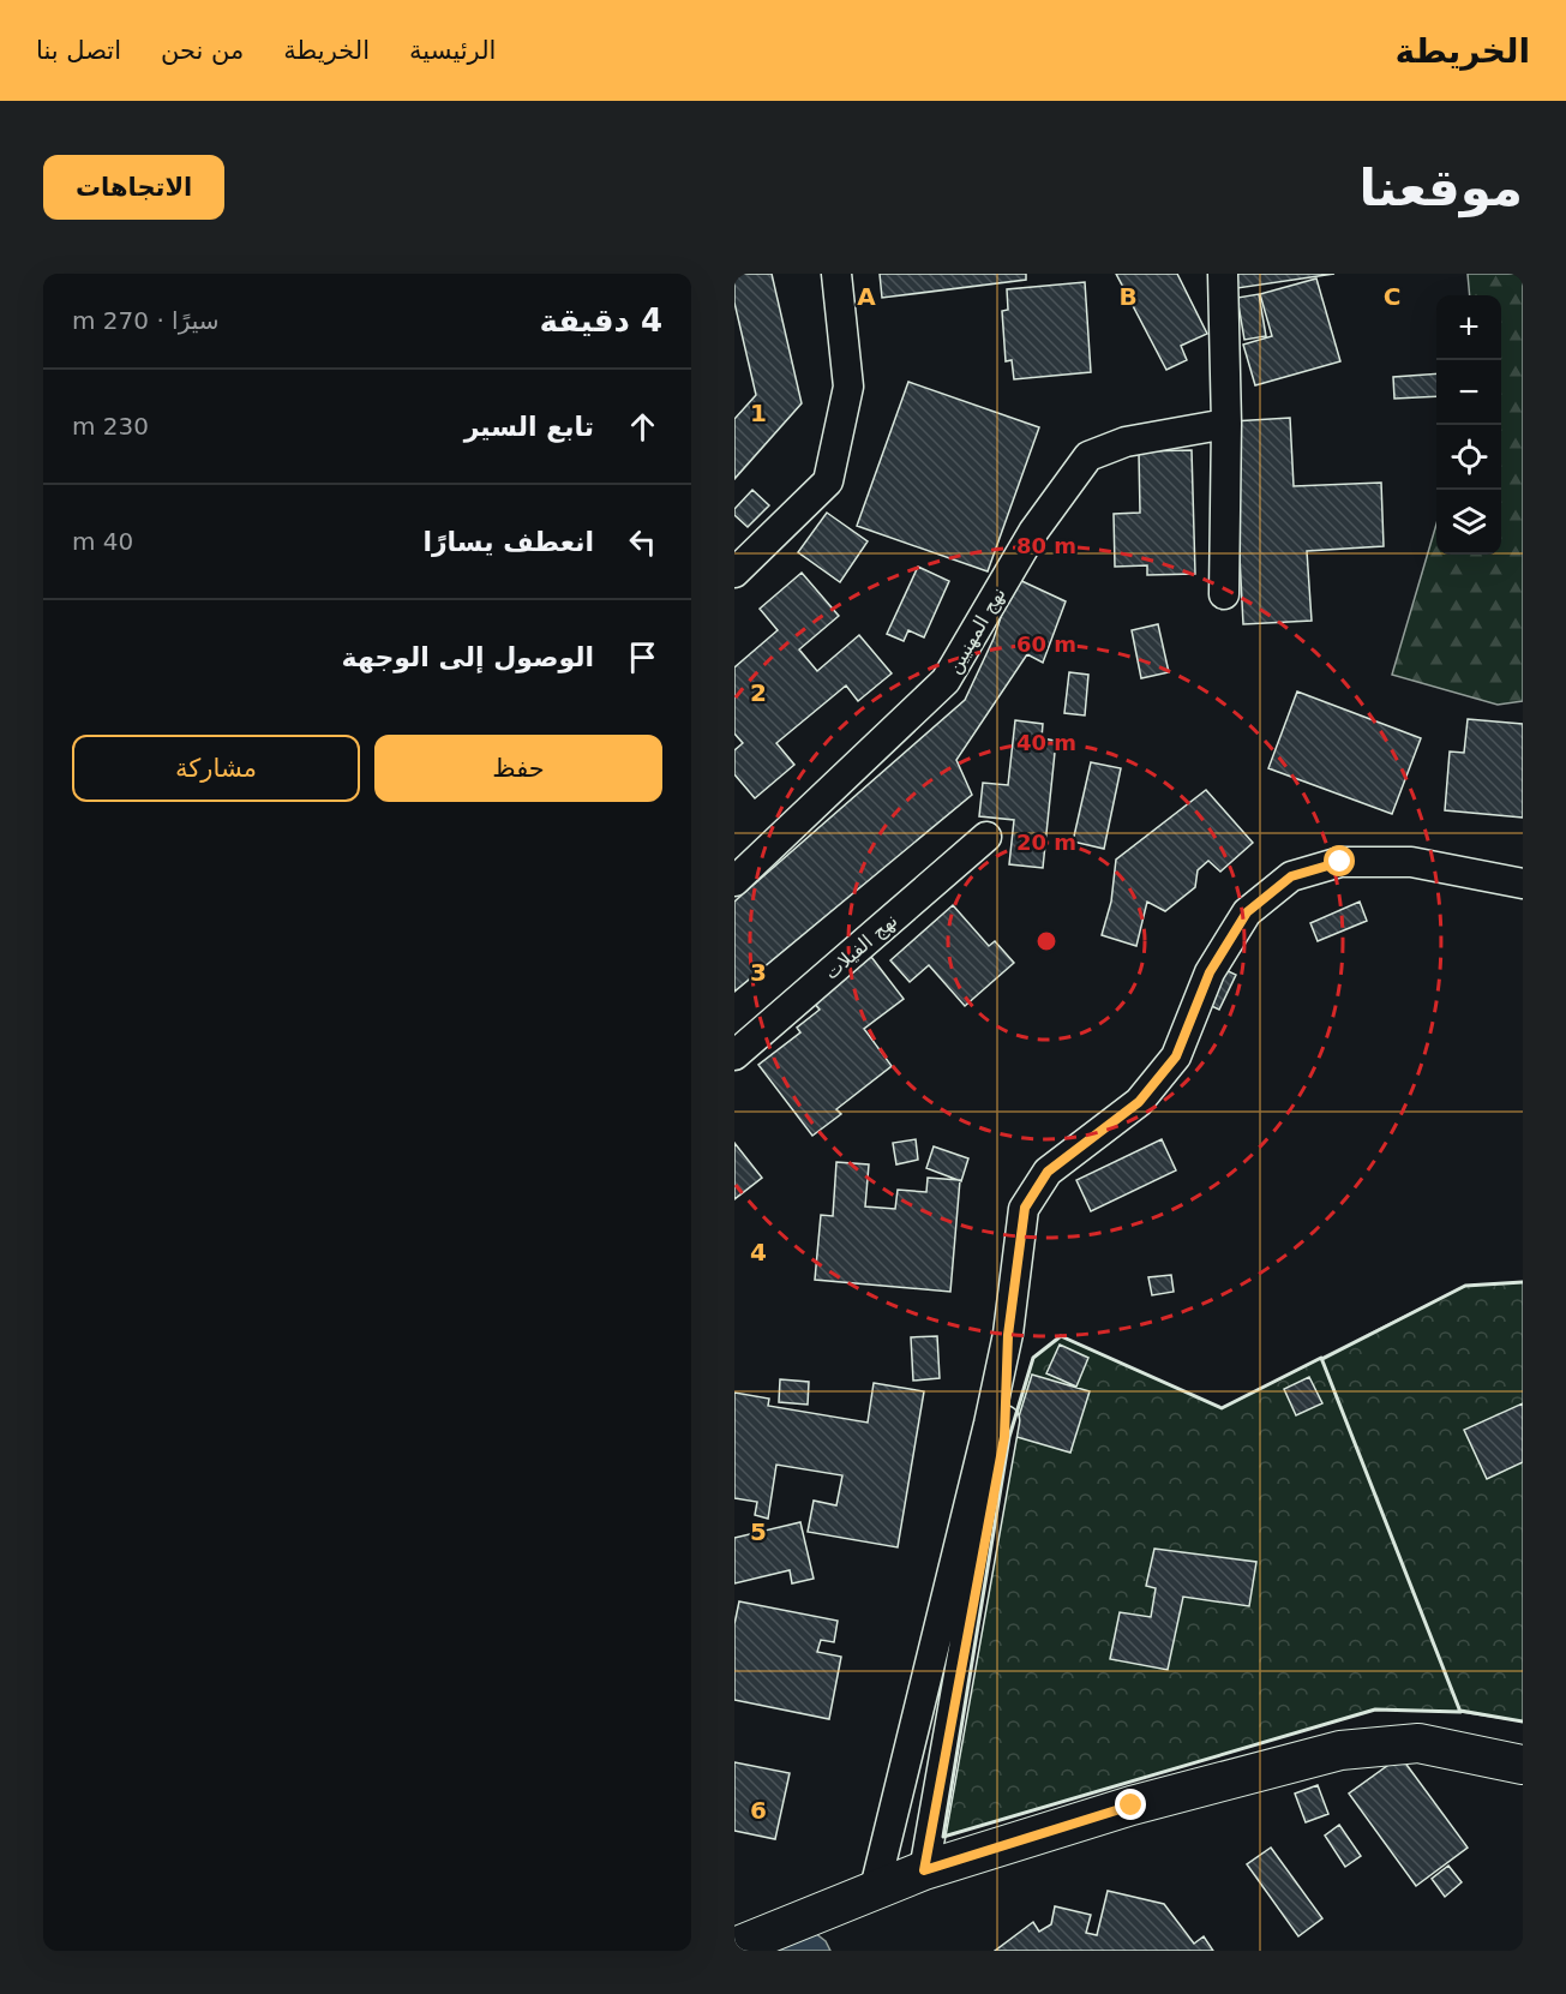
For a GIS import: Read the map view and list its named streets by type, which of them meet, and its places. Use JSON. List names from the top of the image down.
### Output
{
  "streets": {
    "street": ["نهج المهنيين", "نهج الفيلات"]
  },
  "page": {
    "header": "الخريطة",
    "nav": [
      "الرئيسية",
      "الخريطة",
      "من نحن",
      "اتصل بنا"
    ],
    "buttons": [
      "الاتجاهات",
      ["حفظ", "مشاركة"]
    ],
    "title": "موقعنا",
    "heading": ["4 دقيقة", "سيرًا · 270 m"],
    "map_buttons": ["+", "−"],
    "list": [
      ["تابع السير", "230 m"],
      ["انعطف يسارًا", "40 m"],
      "الوصول إلى الوجهة"
    ]
  },
  "grid": {
    "columns": ["A", "B", "C"],
    "rows": [
      "1",
      "2",
      "3",
      "4",
      "5",
      "6"
    ]
  },
  "rings": [
    "80 m",
    "60 m",
    "40 m",
    "20 m"
  ]
}
